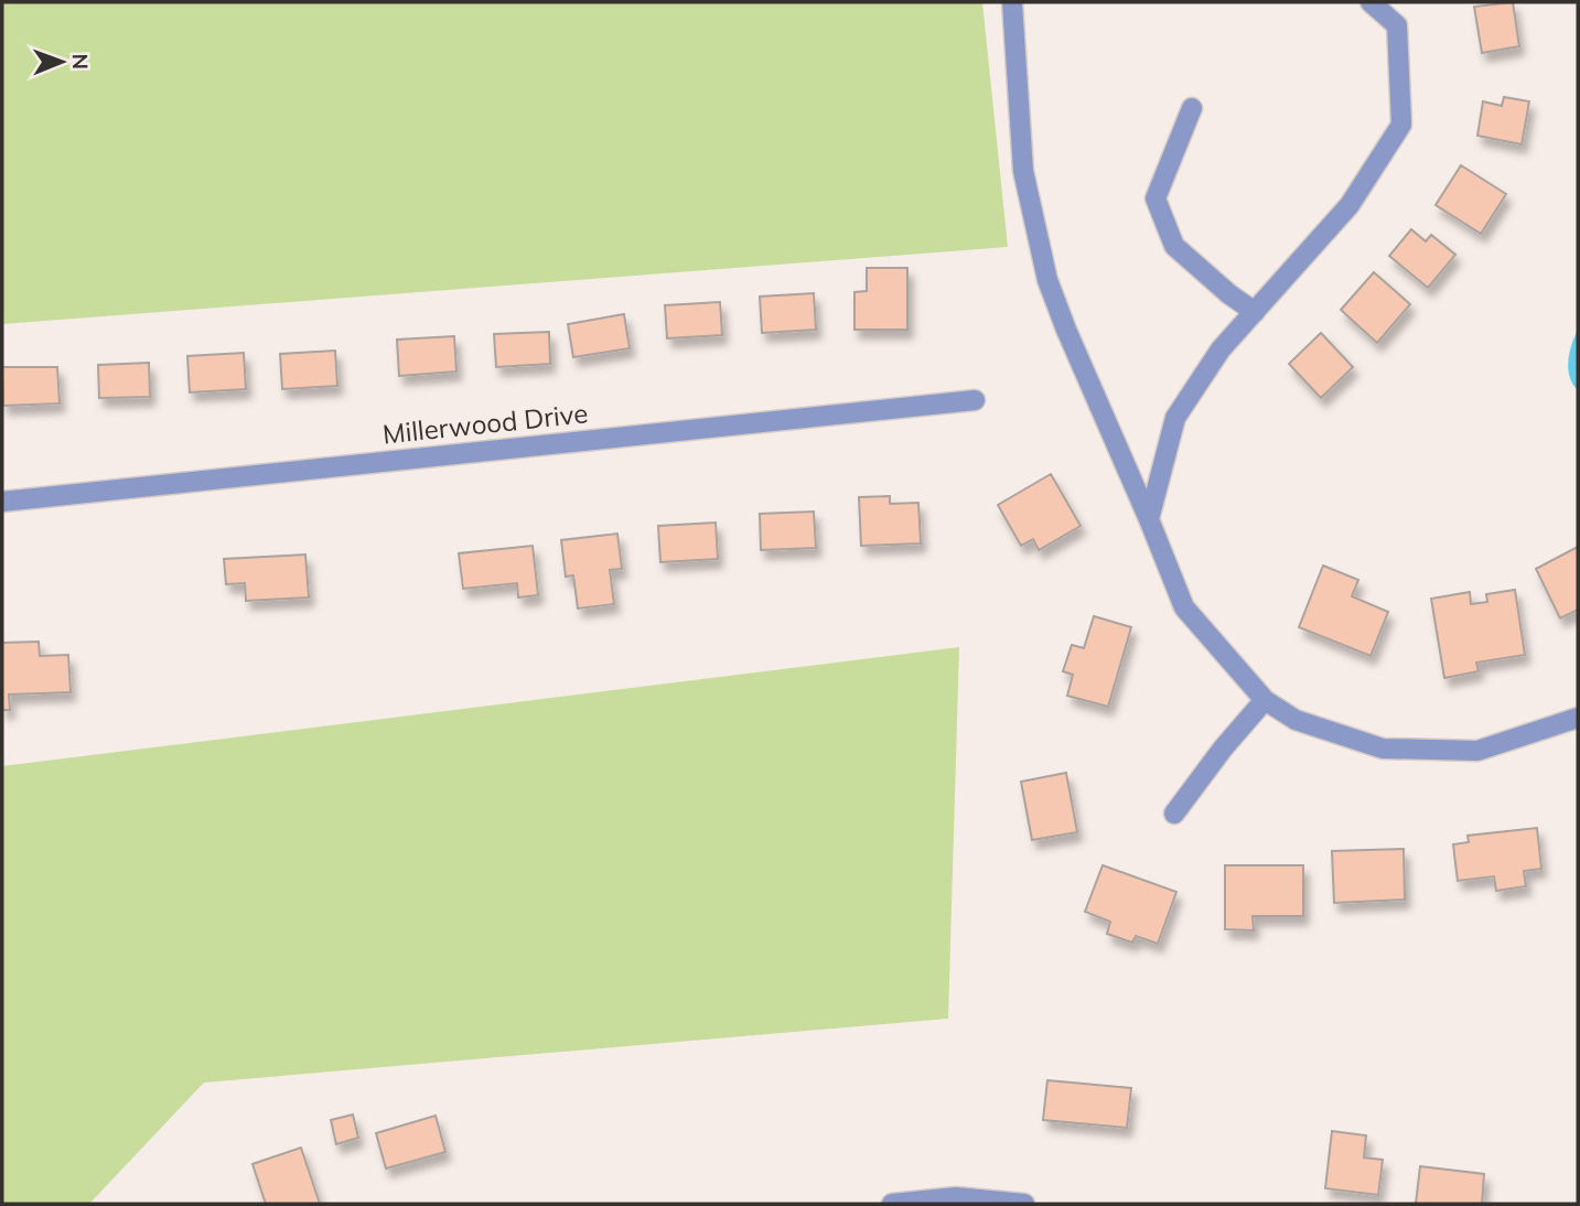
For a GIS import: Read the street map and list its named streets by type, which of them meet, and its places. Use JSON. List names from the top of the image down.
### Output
{
  "streets": {
    "street": ["Millerwood Drive"]
  },
  "north": "right"
}
